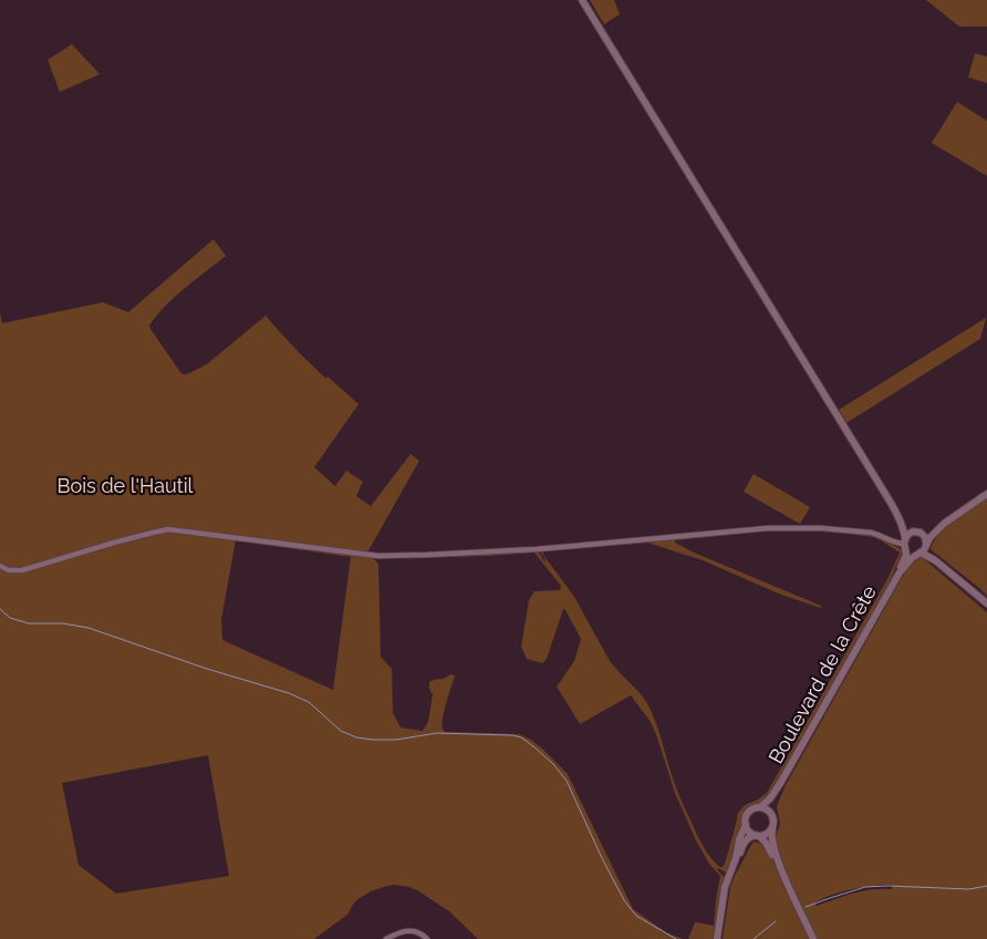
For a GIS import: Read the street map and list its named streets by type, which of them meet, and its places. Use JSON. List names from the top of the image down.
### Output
{
  "streets": {
    "main road": ["Boulevard de la Crête"]
  },
  "parks": ["Bois de l'Hautil"]
}
